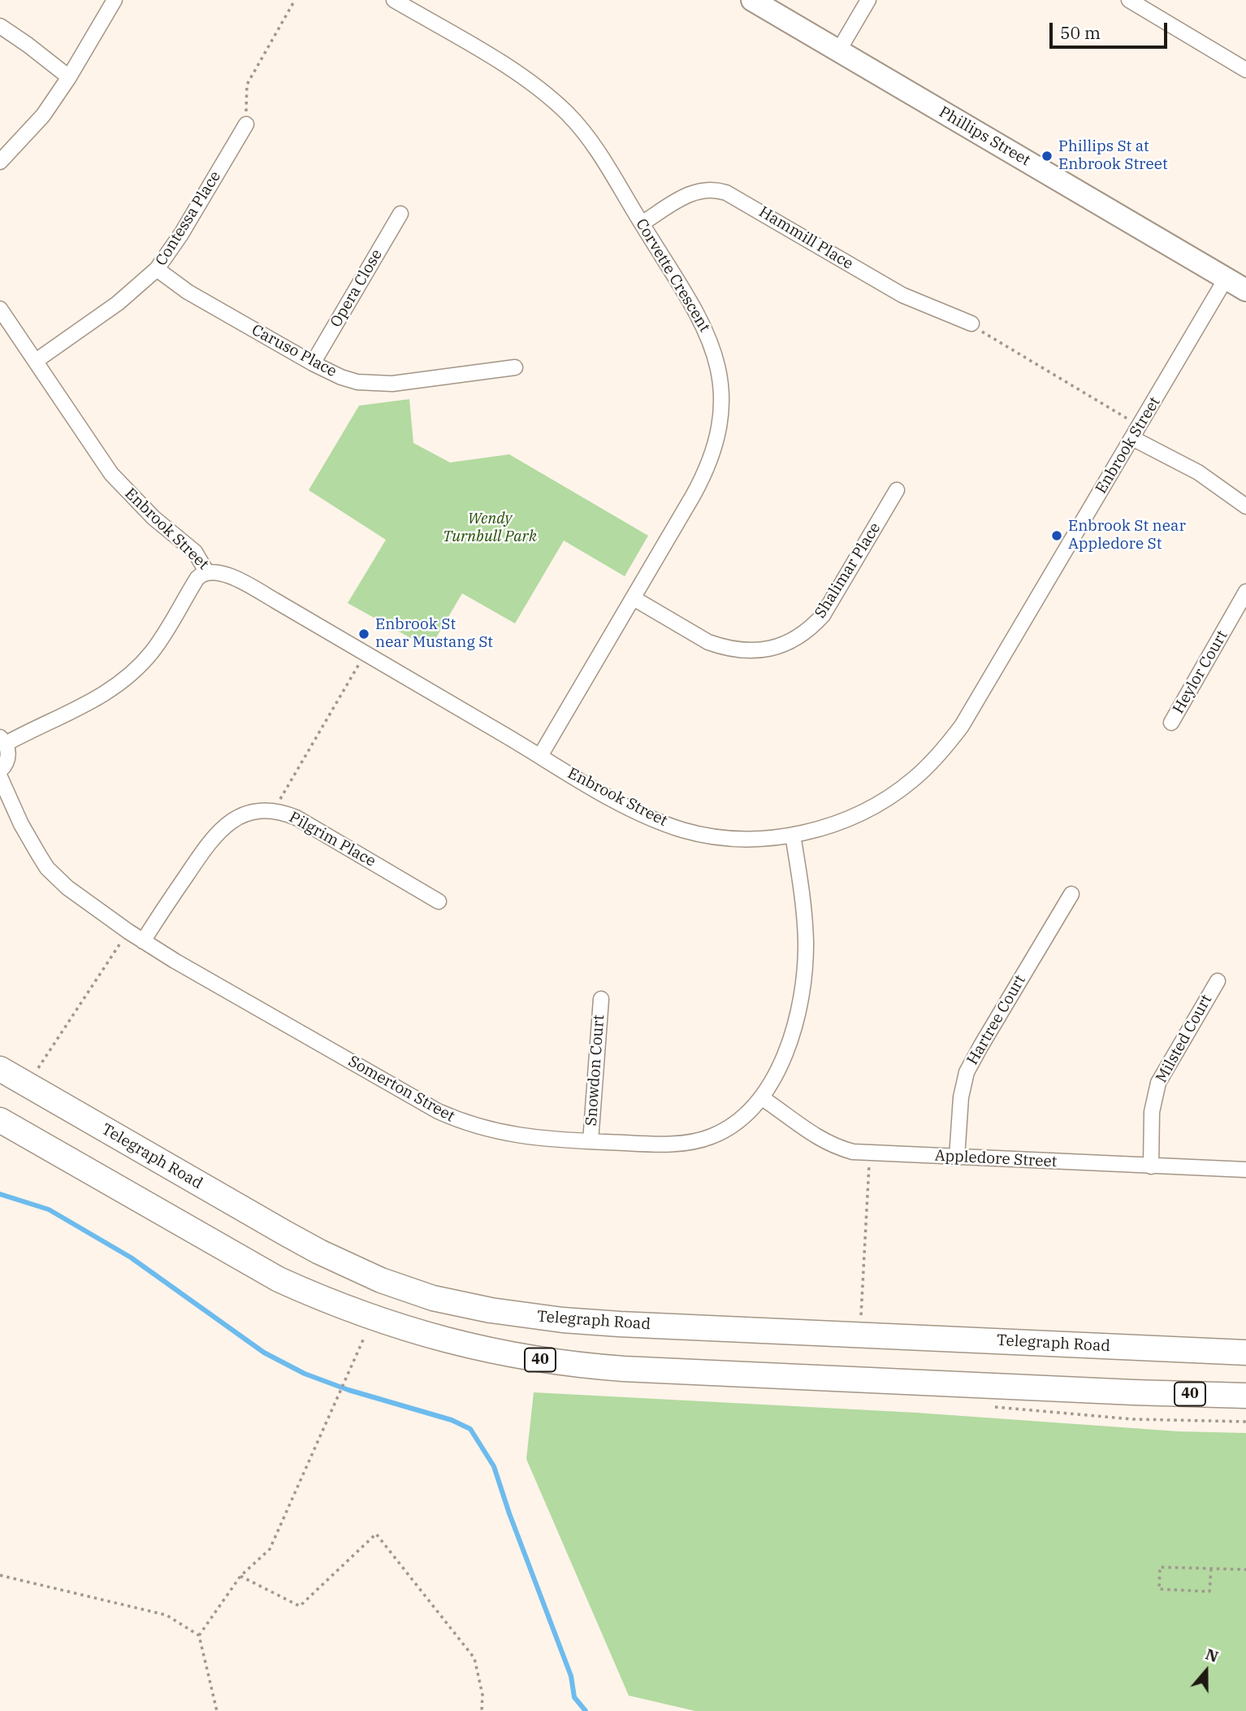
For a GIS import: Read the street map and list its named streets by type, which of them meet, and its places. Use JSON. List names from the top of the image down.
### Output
{
  "streets": {
    "main road": ["Telegraph Road", "40"],
    "street": [
      "Phillips Street",
      "Contessa Place",
      "Hammill Place",
      "Corvette Crescent",
      "Opera Close",
      "Caruso Place",
      "Enbrook Street",
      "Shalimar Place",
      "Heylor Court",
      "Pilgrim Place",
      "Hartree Court",
      "Milsted Court",
      "Snowdon Court",
      "Somerton Street",
      "Appledore Street"
    ]
  },
  "crossings": [
    ["Phillips Street", "Enbrook Street"],
    ["Contessa Place", "Caruso Place"],
    ["Contessa Place", "Enbrook Street"],
    ["Hammill Place", "Corvette Crescent"],
    ["Corvette Crescent", "Enbrook Street"],
    ["Corvette Crescent", "Shalimar Place"],
    ["Opera Close", "Caruso Place"],
    ["Enbrook Street", "Somerton Street"],
    ["Pilgrim Place", "Somerton Street"],
    ["Hartree Court", "Appledore Street"],
    ["Milsted Court", "Appledore Street"],
    ["Snowdon Court", "Somerton Street"],
    ["Somerton Street", "Appledore Street"]
  ],
  "parks": ["Wendy Turnbull Park"],
  "places": ["Phillips St at Enbrook Street", "Enbrook St near Appledore St", "Enbrook St near Mustang St"],
  "scale_bar": "50 m",
  "north": "top"
}
